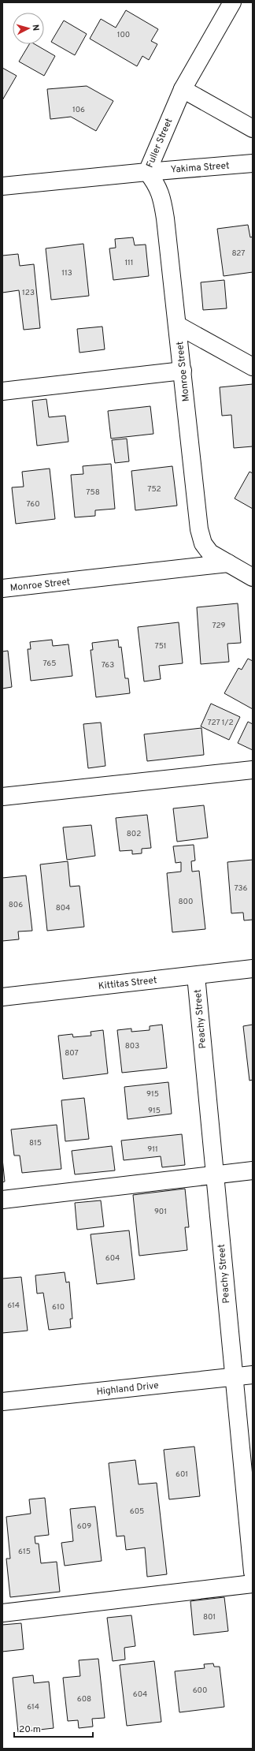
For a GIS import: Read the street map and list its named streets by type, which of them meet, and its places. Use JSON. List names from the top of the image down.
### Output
{
  "streets": {
    "street": [
      "Fuller Street",
      "Yakima Street",
      "Monroe Street",
      "Kittitas Street",
      "Peachy Street",
      "Highland Drive"
    ]
  },
  "crossings": [
    ["Fuller Street", "Yakima Street"],
    ["Fuller Street", "Monroe Street"],
    ["Yakima Street", "Monroe Street"],
    ["Kittitas Street", "Peachy Street"],
    ["Peachy Street", "Highland Drive"]
  ],
  "house_numbers": [
    "100",
    "106",
    "827",
    "111",
    "113",
    "123",
    "752",
    "758",
    "760",
    "729",
    "751",
    "765",
    "763",
    "727 1/2",
    "802",
    "736",
    "800",
    "806",
    "804",
    "803",
    "807",
    "915",
    "915",
    "815",
    "911",
    "901",
    "604",
    "614",
    "610",
    "601",
    "605",
    "609",
    "615",
    "801",
    "600",
    "604",
    "608",
    "614"
  ],
  "scale_bar": "20 m",
  "north": "right"
}
